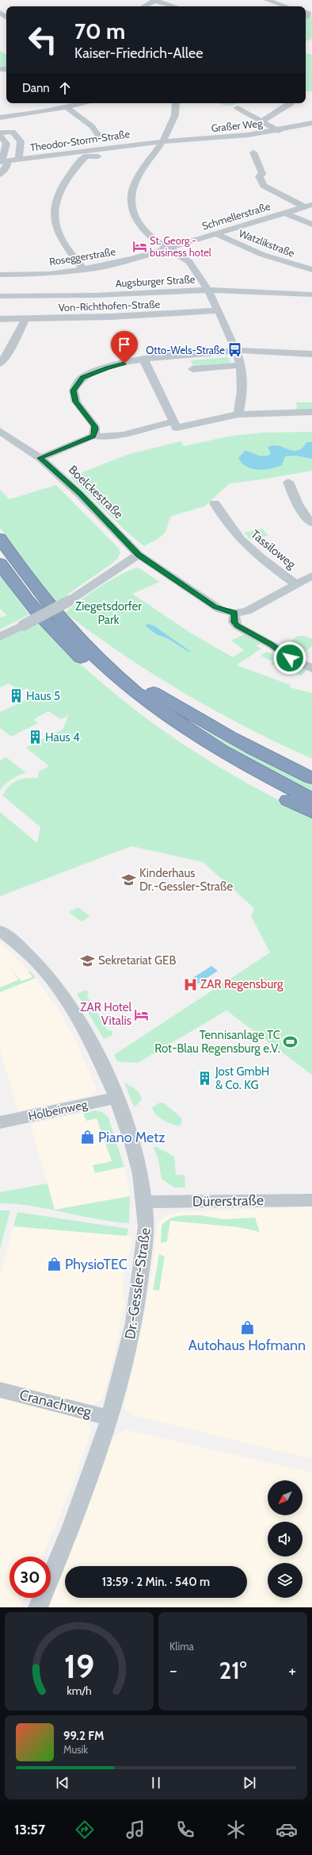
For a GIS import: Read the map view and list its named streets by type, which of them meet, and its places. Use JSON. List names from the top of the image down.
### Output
{
  "streets": {
    "street": [
      "Graßer Weg",
      "Theodor-Storm-Straße",
      "Schmellerstraße",
      "Watzlikstraße",
      "Roseggerstraße",
      "Augsburger Straße",
      "Von-Richthofen-Straße",
      "Boelckestraße",
      "Tassiloweg",
      "Holbeinweg",
      "Dürerstraße",
      "Dr.-Gessler-Straße",
      "Cranachweg"
    ]
  },
  "crossings": [
    ["Graßer Weg", "Theodor-Storm-Straße"],
    ["Schmellerstraße", "Watzlikstraße"],
    ["Schmellerstraße", "Roseggerstraße"],
    ["Holbeinweg", "Dr.-Gessler-Straße"],
    ["Dürerstraße", "Dr.-Gessler-Straße"],
    ["Dr.-Gessler-Straße", "Cranachweg"]
  ],
  "parks": ["Ziegetsdorfer Park"],
  "places": {
    "hotel": ["St. Georg - business hotel", "ZAR Hotel Vitalis"],
    "bus stop": ["Otto-Wels-Straße"],
    "building": ["Haus 5", "Haus 4", "Jost GmbH & Co. KG"],
    "school or university": ["Kinderhaus Dr.-Gessler-Straße", "Sekretariat GEB"],
    "hospital": ["ZAR Regensburg"],
    "sports": ["Tennisanlage TC Rot-Blau Regensburg e.V."],
    "shop": ["Piano Metz", "PhysioTEC", "Autohaus Hofmann"]
  },
  "north": "bottom left",
  "page": {
    "turn": ["70 m", "Kaiser-Friedrich-Allee"],
    "then": "Dann",
    "limit": "30",
    "trip": "13:59 · 2 Min. · 540 m",
    "tile": "Klima",
    "heat": ["−", "21°", "+"],
    "song": ["99.2 FM", "Musik"],
    "tabs": "13:57",
    "gauge": ["19", "km/h"]
  }
}
